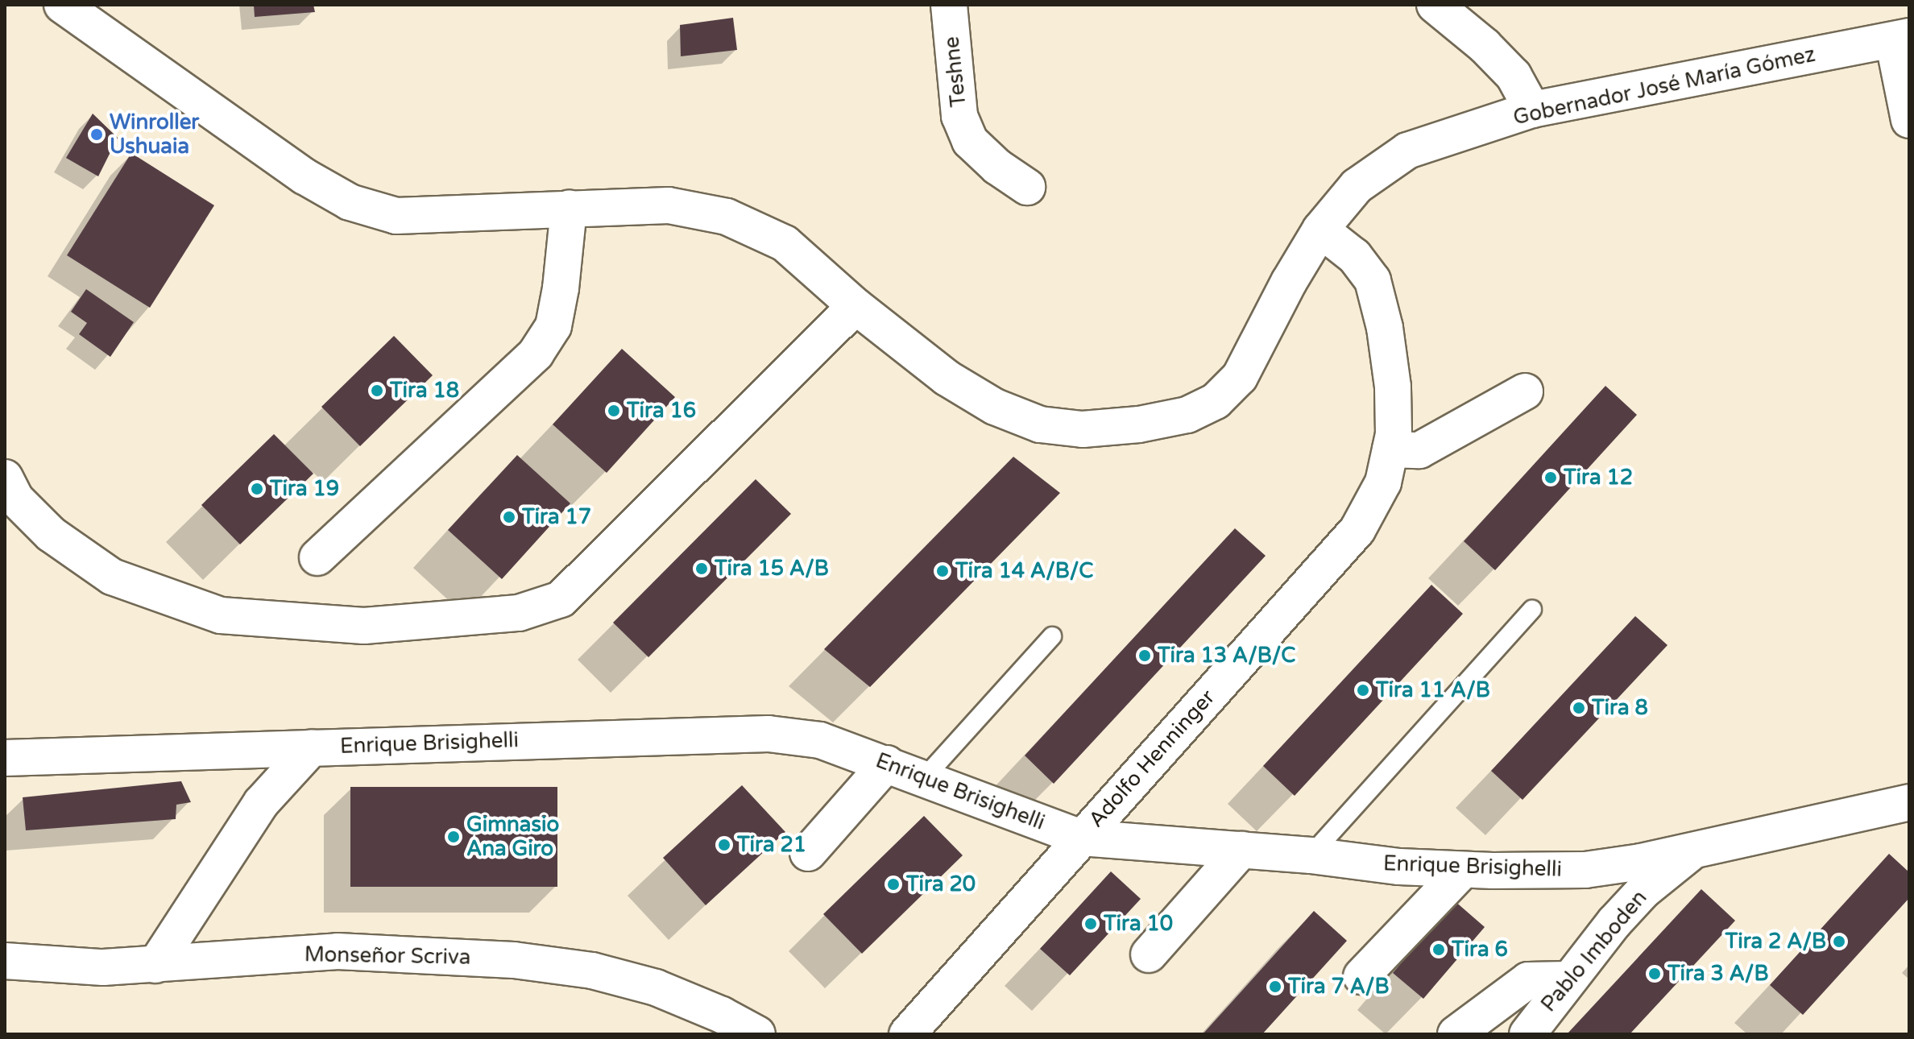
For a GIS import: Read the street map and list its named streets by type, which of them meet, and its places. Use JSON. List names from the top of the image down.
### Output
{
  "streets": {
    "street": [
      "Teshne",
      "Gobernador José María Gómez",
      "Enrique Brisighelli",
      "Adolfo Henninger",
      "Pablo Imboden",
      "Monseñor Scriva"
    ]
  },
  "crossings": [
    ["Gobernador José María Gómez", "Adolfo Henninger"],
    ["Enrique Brisighelli", "Adolfo Henninger"],
    ["Enrique Brisighelli", "Pablo Imboden"]
  ],
  "places": [
    "Winroller Ushuaia",
    "Tira 18",
    "Tira 16",
    "Tira 12",
    "Tira 19",
    "Tira 17",
    "Tira 15 A/B",
    "Tira 14 A/B/C",
    "Tira 13 A/B/C",
    "Tira 11 A/B",
    "Tira 8",
    "Gimnasio Ana Giro",
    "Tira 21",
    "Tira 20",
    "Tira 10",
    "Tira 2 A/B",
    "Tira 6",
    "Tira 3 A/B",
    "Tira 7 A/B"
  ]
}
